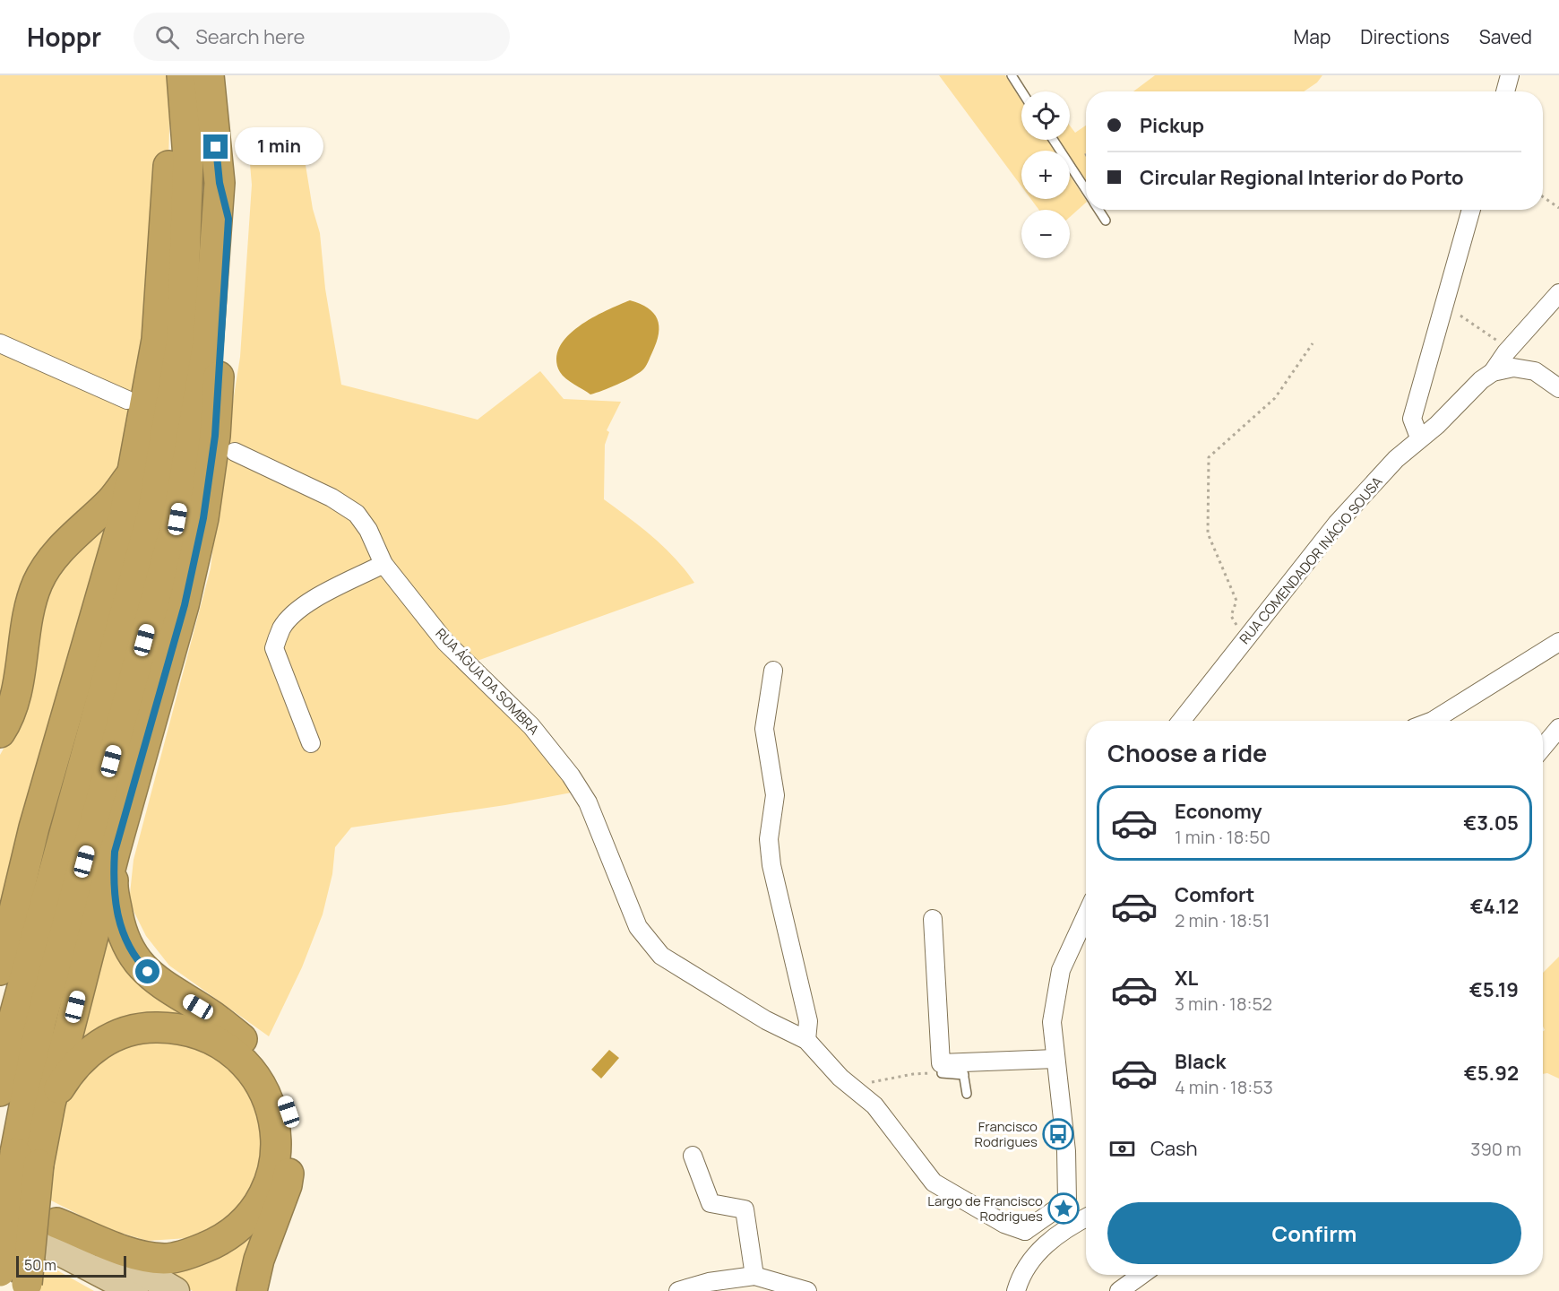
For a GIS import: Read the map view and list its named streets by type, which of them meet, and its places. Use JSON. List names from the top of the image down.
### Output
{
  "streets": {
    "street": ["RUA COMENDADOR INÁCIO SOUSA", "RUA ÁGUA DA SOMBRA"]
  },
  "places": {
    "bus stop": ["Francisco Rodrigues"],
    "place": ["Largo de Francisco Rodrigues"]
  },
  "scale_bar": "50 m",
  "page": {
    "header": "Hoppr",
    "search": "Search here",
    "nav": ["Map", "Directions", "Saved"],
    "map_buttons": ["+", "−"],
    "banner": ["Pickup", "Circular Regional Interior do Porto"],
    "bubble": "1 min",
    "heading": "Choose a ride",
    "list": [
      {
        "name": "Economy",
        "note": "1 min · 18:50",
        "value": "€3.05"
      },
      {
        "name": "Comfort",
        "note": "2 min · 18:51",
        "value": "€4.12"
      },
      {
        "name": "XL",
        "note": "3 min · 18:52",
        "value": "€5.19"
      },
      {
        "name": "Black",
        "note": "4 min · 18:53",
        "value": "€5.92"
      }
    ],
    "pay": ["Cash", "390 m"],
    "buttons": "Confirm",
    "scale": "50 m"
  }
}
